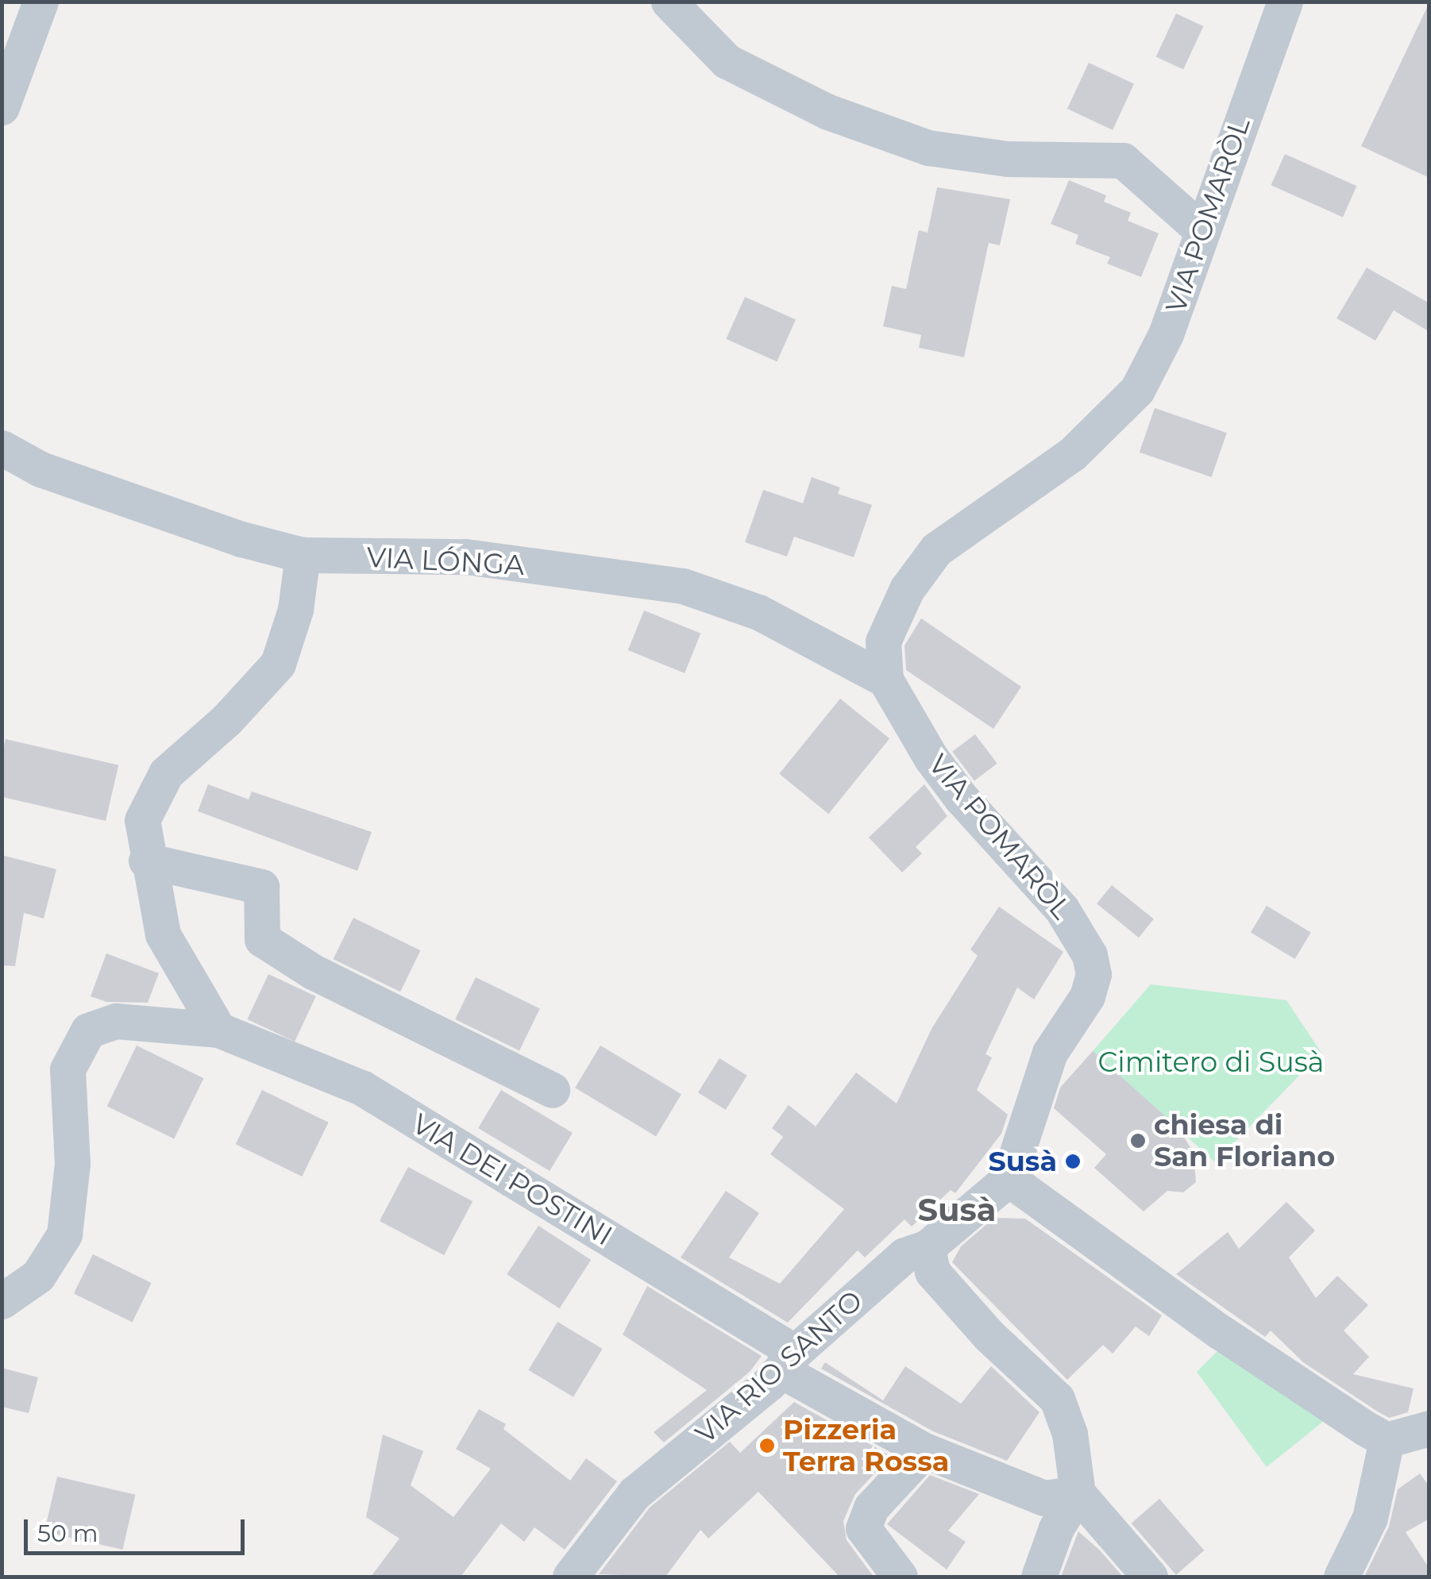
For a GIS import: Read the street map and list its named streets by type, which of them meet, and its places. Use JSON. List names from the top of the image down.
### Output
{
  "streets": {
    "street": [
      "VIA POMARÒL",
      "VIA LÓNGA",
      "VIA DEI POSTINI",
      "VIA RIO SANTO"
    ]
  },
  "crossings": [
    ["VIA POMARÒL", "VIA LÓNGA"],
    ["VIA POMARÒL", "VIA RIO SANTO"],
    ["VIA DEI POSTINI", "VIA RIO SANTO"]
  ],
  "districts": ["Susà"],
  "parks": ["Cimitero di Susà"],
  "places": ["chiesa di San Floriano", "Susà", "Pizzeria Terra Rossa"],
  "scale_bar": "50 m"
}
